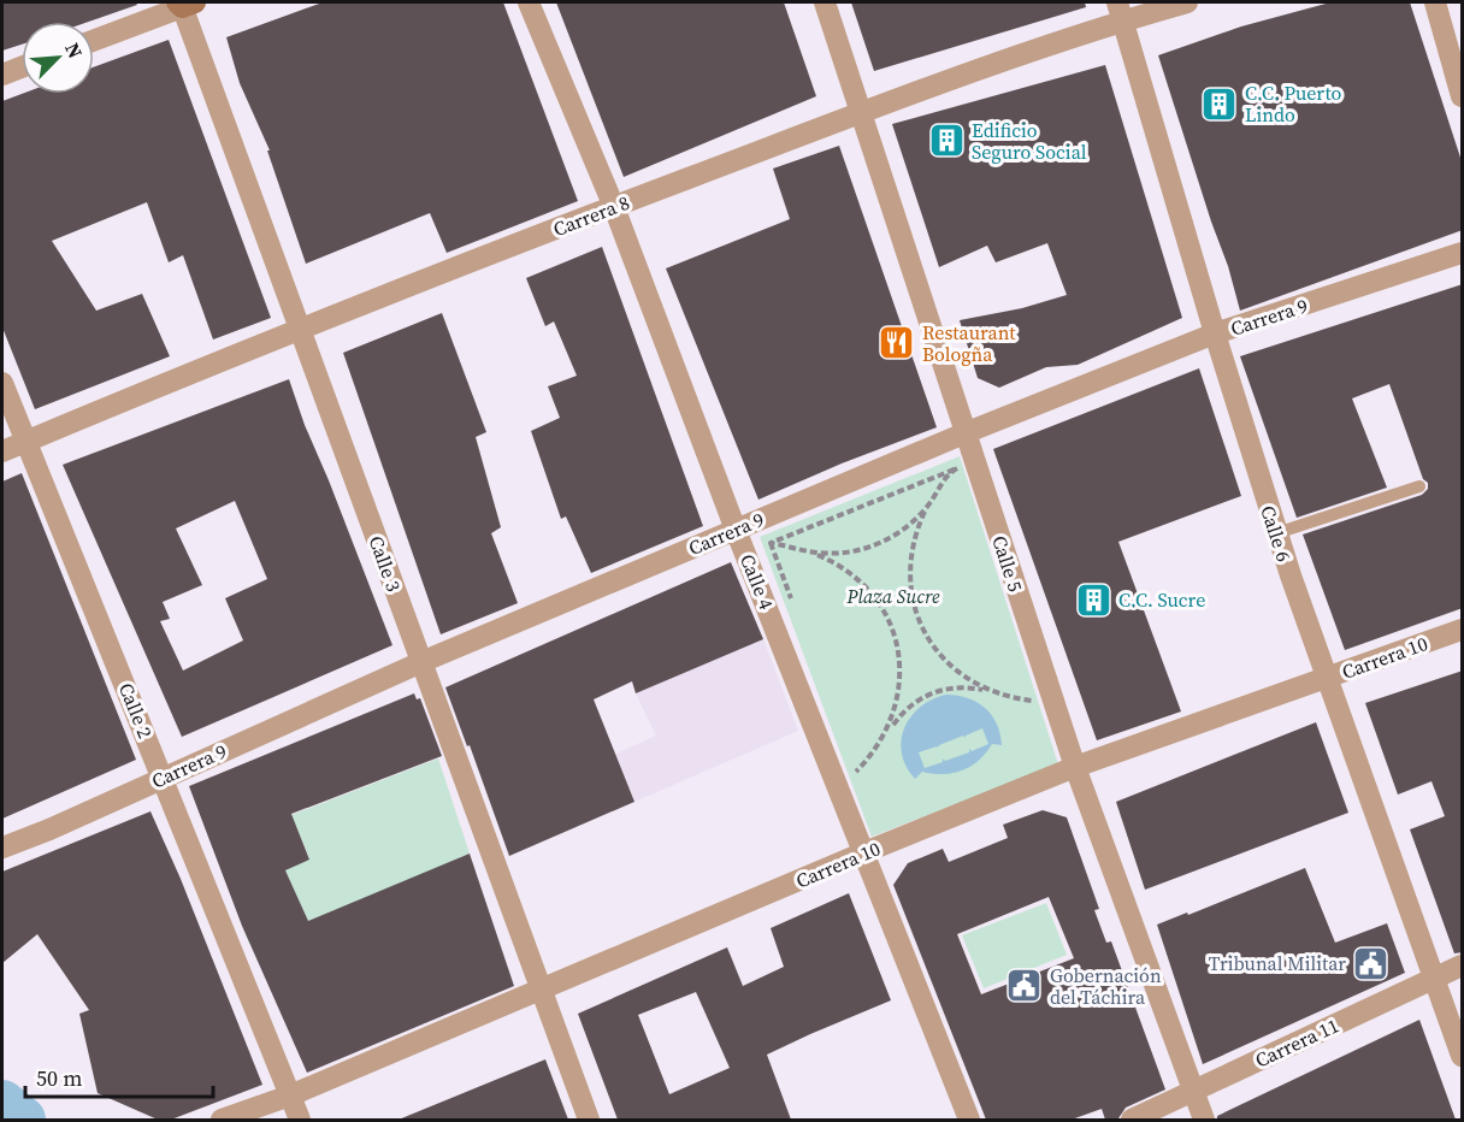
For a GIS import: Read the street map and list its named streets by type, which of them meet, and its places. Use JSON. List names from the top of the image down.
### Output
{
  "streets": {
    "street": [
      "Carrera 8",
      "Carrera 9",
      "Calle 6",
      "Calle 3",
      "Calle 5",
      "Calle 4",
      "Carrera 10",
      "Calle 2",
      "Carrera 11"
    ]
  },
  "crossings": [
    ["Carrera 8", "Calle 6"],
    ["Carrera 8", "Calle 3"],
    ["Carrera 8", "Calle 5"],
    ["Carrera 8", "Calle 4"],
    ["Carrera 8", "Calle 2"],
    ["Carrera 9", "Calle 6"],
    ["Carrera 9", "Calle 3"],
    ["Carrera 9", "Calle 5"],
    ["Carrera 9", "Calle 4"],
    ["Carrera 9", "Calle 2"],
    ["Calle 6", "Carrera 10"],
    ["Calle 6", "Carrera 11"],
    ["Calle 3", "Carrera 10"],
    ["Calle 5", "Carrera 10"],
    ["Calle 5", "Carrera 11"],
    ["Calle 4", "Carrera 10"],
    ["Carrera 10", "Calle 2"]
  ],
  "parks": ["Plaza Sucre"],
  "places": {
    "building": ["C.C. Puerto Lindo", "Edificio Seguro Social", "C.C. Sucre"],
    "restaurant": ["Restaurant Bologña"],
    "public building": ["Tribunal Militar", "Gobernación del Táchira"]
  },
  "scale_bar": "50 m",
  "north": "top right"
}
